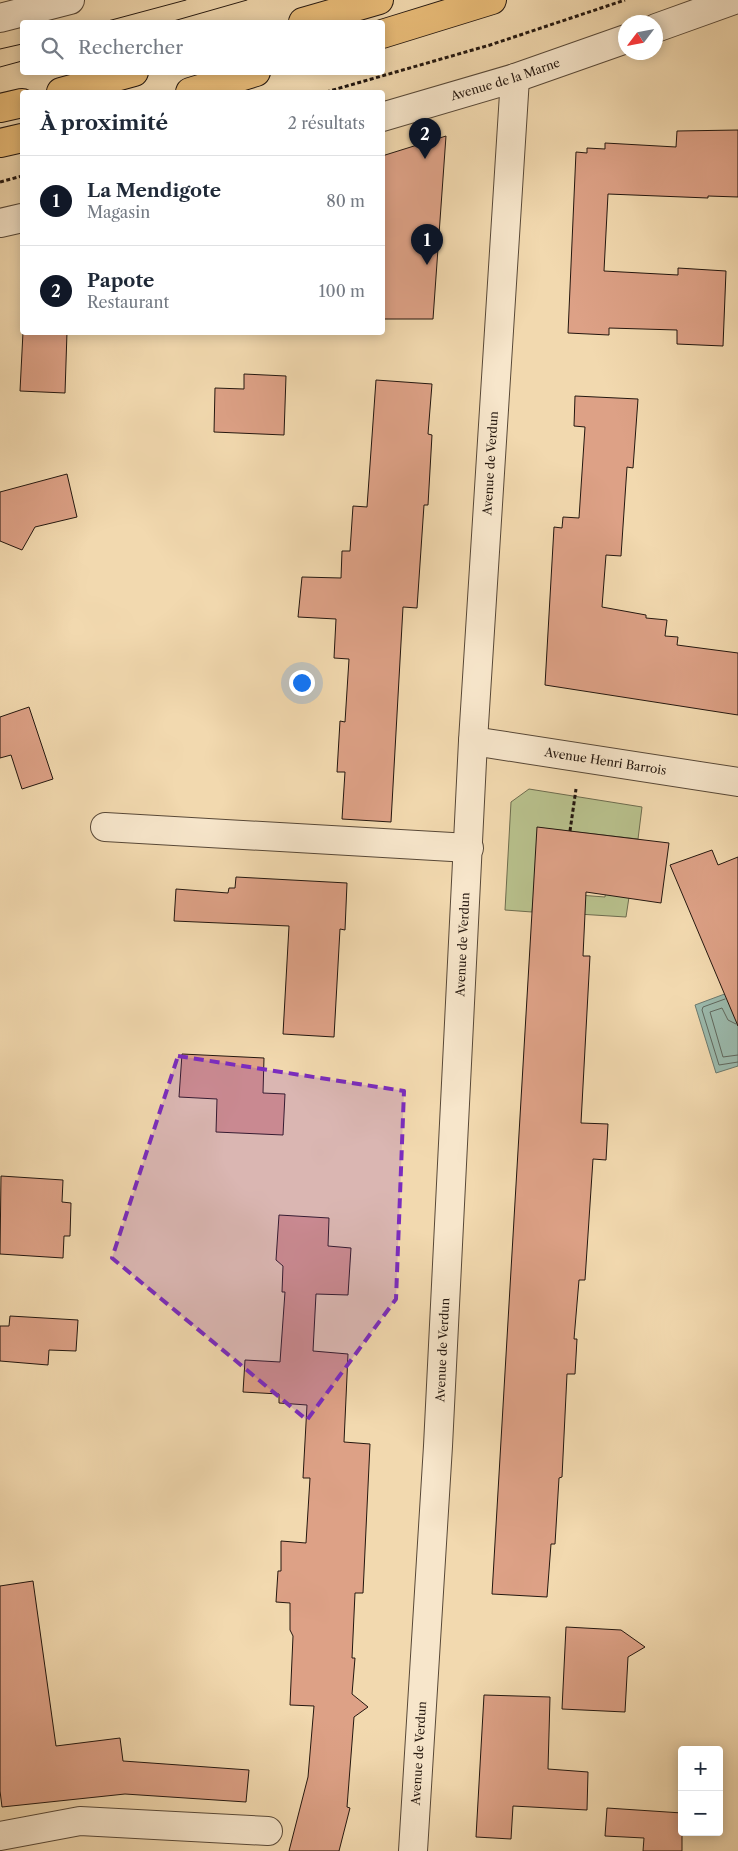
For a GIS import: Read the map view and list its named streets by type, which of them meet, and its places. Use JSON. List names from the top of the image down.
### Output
{
  "streets": {
    "street": ["Avenue de la Marne", "Avenue de Verdun", "Avenue Henri Barrois"]
  },
  "crossings": [
    ["Avenue de la Marne", "Avenue de Verdun"],
    ["Avenue de Verdun", "Avenue Henri Barrois"]
  ],
  "north": "bottom left",
  "page": {
    "search": "Rechercher",
    "heading": ["À proximité", "2 résultats"],
    "pins": ["2", "1"],
    "list": [
      {
        "mark": "1",
        "name": "La Mendigote",
        "note": "Magasin",
        "value": "80 m"
      },
      {
        "mark": "2",
        "name": "Papote",
        "note": "Restaurant",
        "value": "100 m"
      }
    ],
    "map_buttons": ["+", "−"]
  }
}
